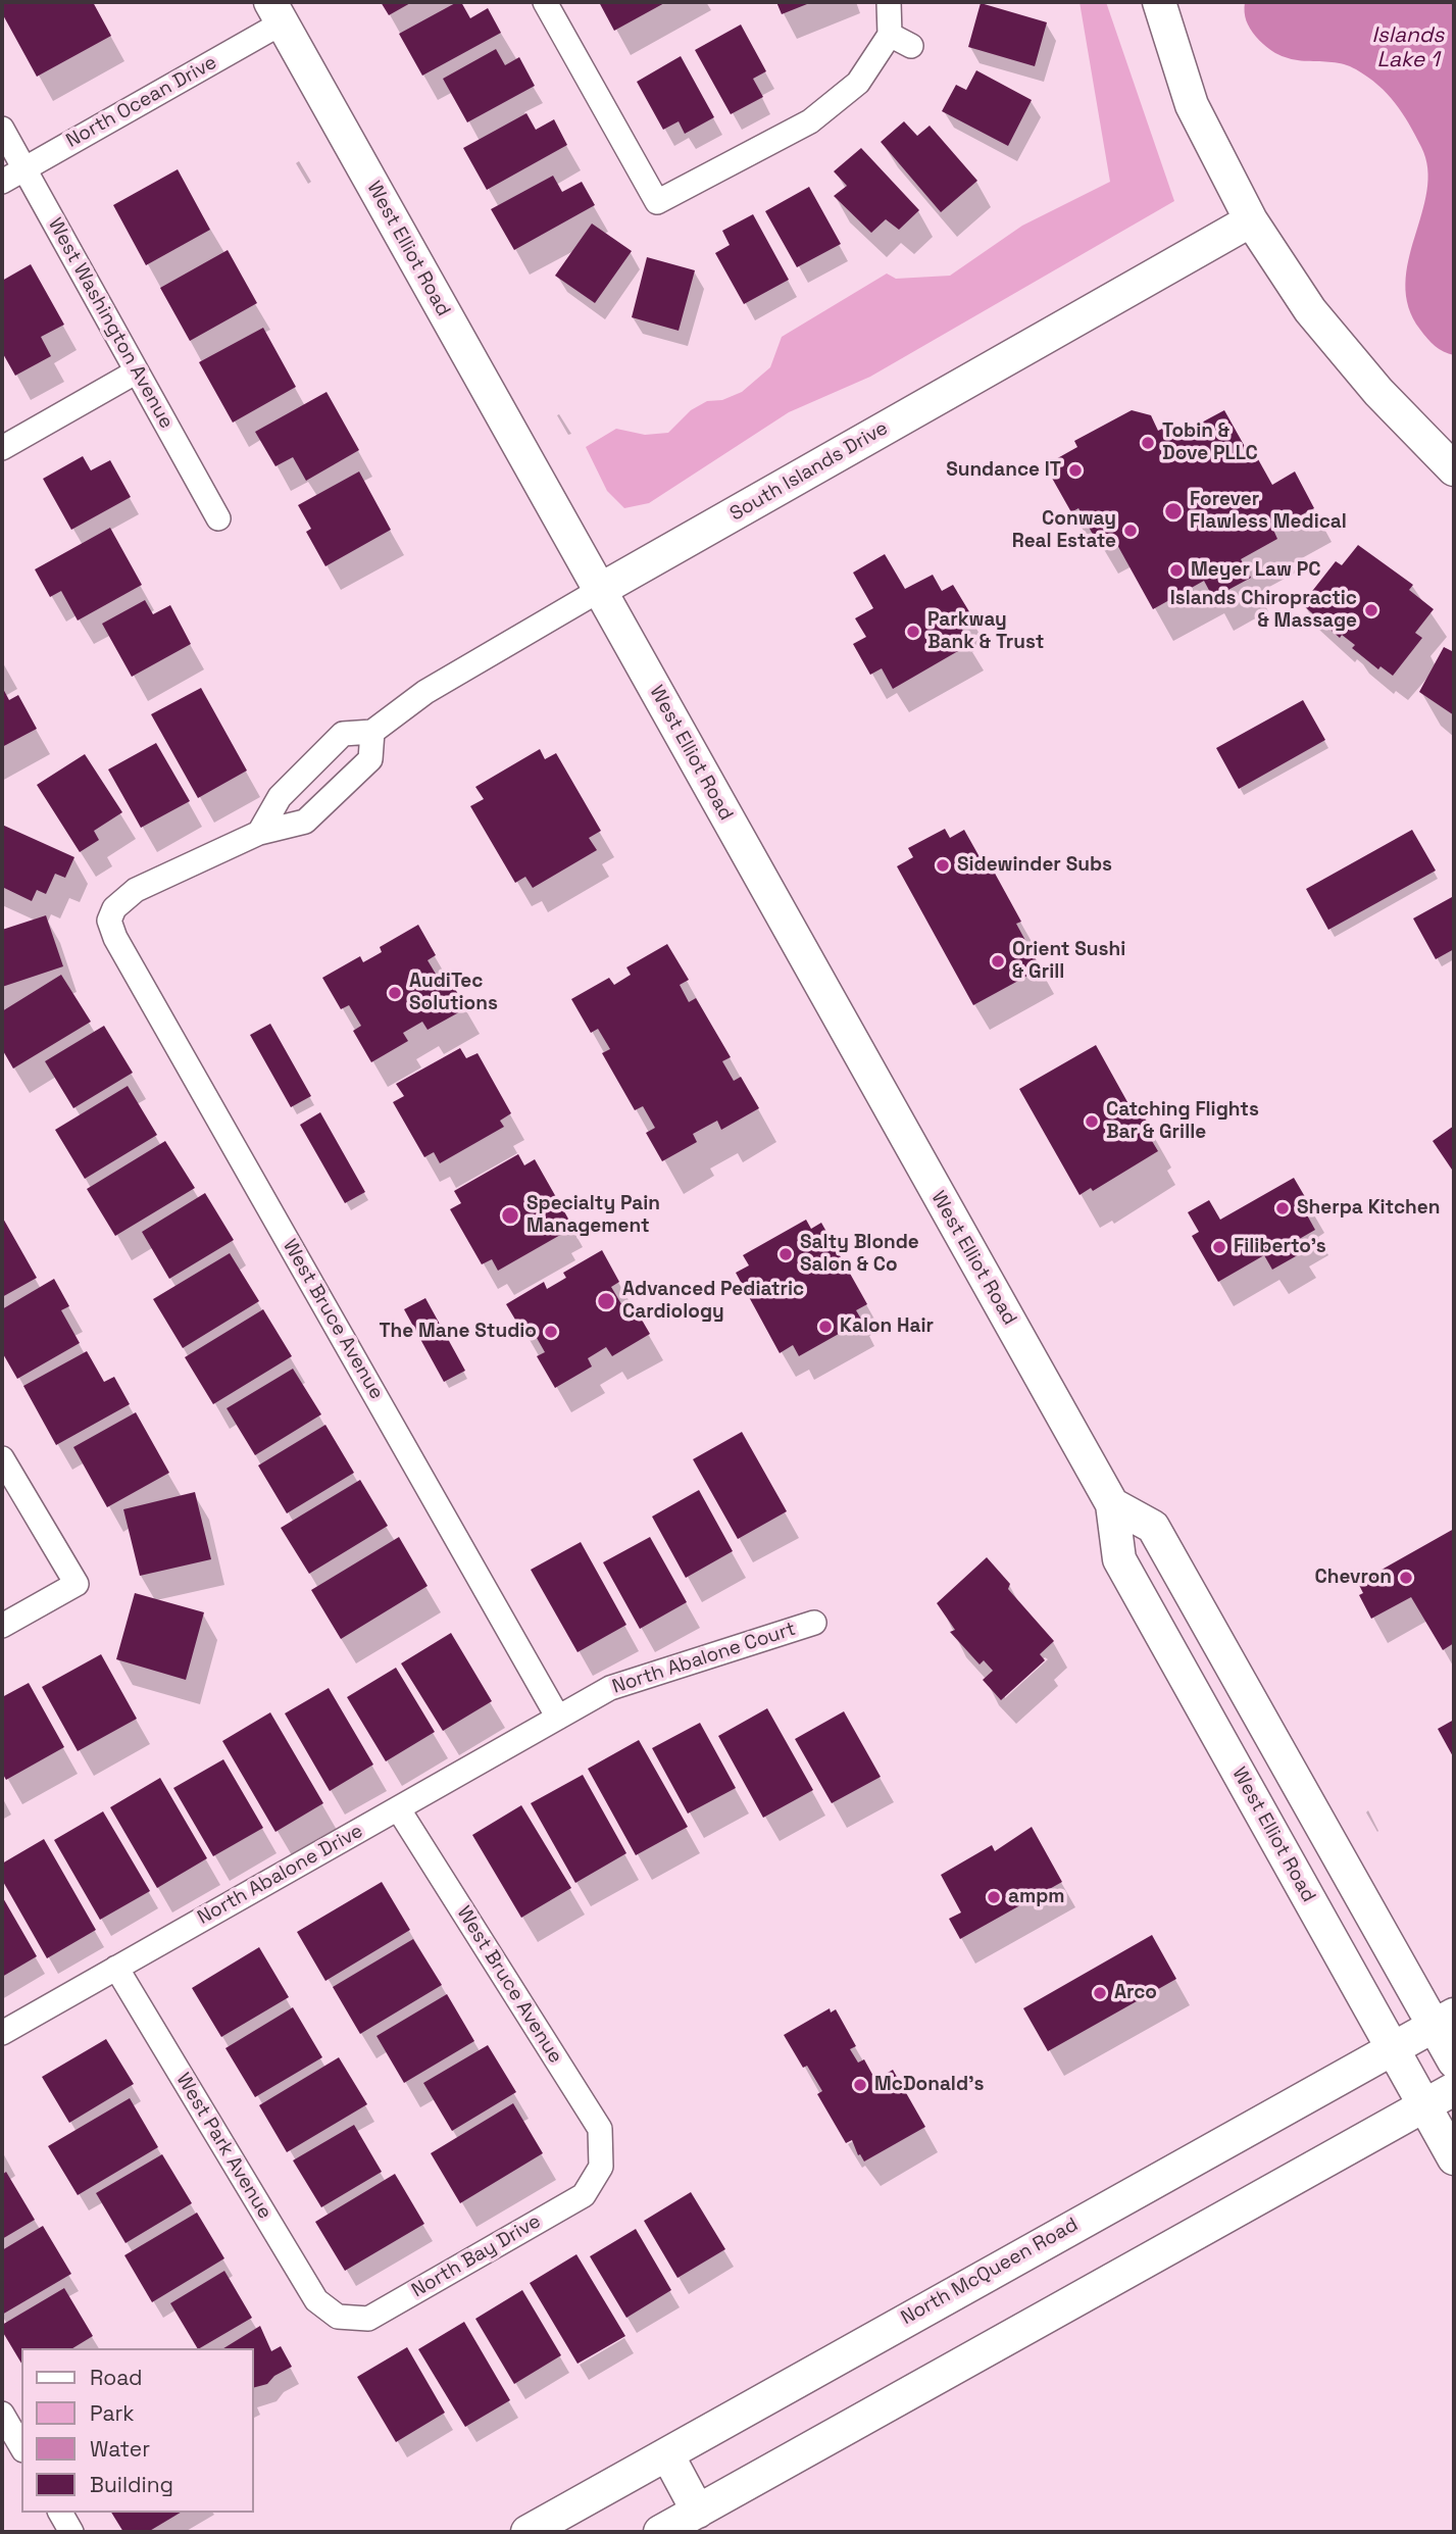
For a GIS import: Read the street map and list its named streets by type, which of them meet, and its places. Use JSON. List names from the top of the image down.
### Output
{
  "streets": {
    "main road": ["West Elliot Road", "South Islands Drive", "North McQueen Road"],
    "street": [
      "North Ocean Drive",
      "West Washington Avenue",
      "West Bruce Avenue",
      "North Abalone Court",
      "North Abalone Drive",
      "West Park Avenue",
      "North Bay Drive"
    ]
  },
  "crossings": [
    ["North Ocean Drive", "West Elliot Road"],
    ["North Ocean Drive", "West Washington Avenue"],
    ["West Elliot Road", "South Islands Drive"],
    ["West Elliot Road", "North McQueen Road"],
    ["South Islands Drive", "West Bruce Avenue"],
    ["West Bruce Avenue", "North Abalone Court"],
    ["West Bruce Avenue", "North Abalone Drive"],
    ["West Bruce Avenue", "North Bay Drive"],
    ["North Abalone Court", "North Abalone Drive"],
    ["North Abalone Drive", "West Park Avenue"],
    ["West Park Avenue", "North Bay Drive"]
  ],
  "water": ["Islands Lake 1"],
  "places": [
    "Tobin & Dove PLLC",
    "Sundance IT",
    "Forever Flawless Medical",
    "Conway Real Estate",
    "Meyer Law PC",
    "Islands Chiropractic & Massage",
    "Parkway Bank & Trust",
    "Sidewinder Subs",
    "Orient Sushi & Grill",
    "AudiTec Solutions",
    "Catching Flights Bar & Grille",
    "Sherpa Kitchen",
    "Specialty Pain Management",
    "Filiberto's",
    "Salty Blonde Salon & Co",
    "Advanced Pediatric Cardiology",
    "Kalon Hair",
    "The Mane Studio",
    "Chevron",
    "ampm",
    "Arco",
    "McDonald's"
  ],
  "legend": [
    "Road",
    "Park",
    "Water",
    "Building"
  ]
}
